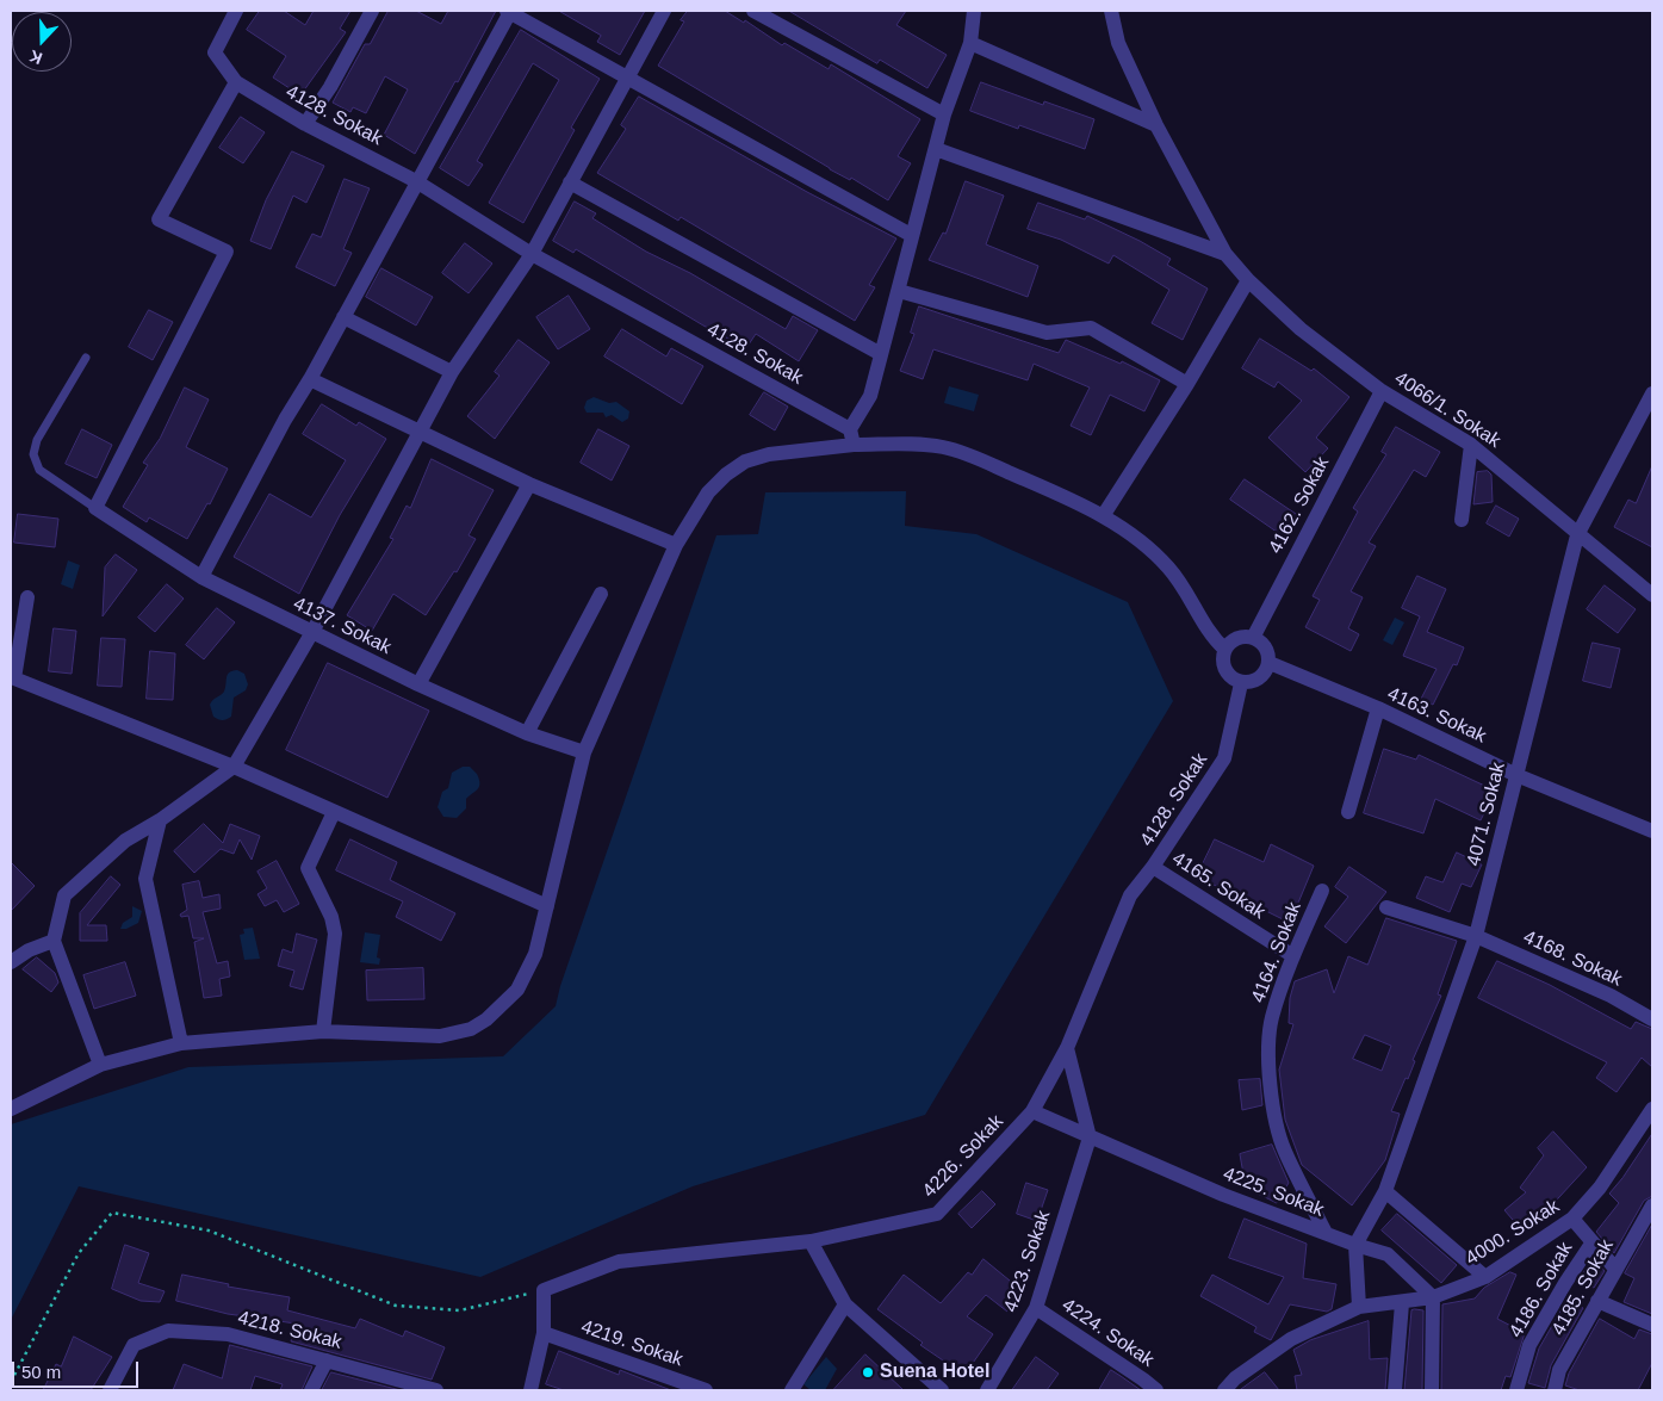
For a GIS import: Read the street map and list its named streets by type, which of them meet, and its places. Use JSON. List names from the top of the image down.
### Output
{
  "streets": {
    "street": [
      "4128. Sokak",
      "4066/1. Sokak",
      "4162. Sokak",
      "4137. Sokak",
      "4163. Sokak",
      "4071. Sokak",
      "4165. Sokak",
      "4164. Sokak",
      "4168. Sokak",
      "4226. Sokak",
      "4225. Sokak",
      "4000. Sokak",
      "4223. Sokak",
      "4185. Sokak",
      "4186. Sokak",
      "4218. Sokak",
      "4224. Sokak",
      "4219. Sokak"
    ]
  },
  "crossings": [
    ["4128. Sokak", "4162. Sokak"],
    ["4128. Sokak", "4163. Sokak"],
    ["4128. Sokak", "4165. Sokak"],
    ["4128. Sokak", "4226. Sokak"],
    ["4066/1. Sokak", "4162. Sokak"],
    ["4066/1. Sokak", "4071. Sokak"],
    ["4162. Sokak", "4163. Sokak"],
    ["4163. Sokak", "4071. Sokak"],
    ["4071. Sokak", "4168. Sokak"],
    ["4071. Sokak", "4225. Sokak"],
    ["4165. Sokak", "4164. Sokak"],
    ["4165. Sokak", "4226. Sokak"],
    ["4164. Sokak", "4225. Sokak"],
    ["4226. Sokak", "4225. Sokak"],
    ["4225. Sokak", "4000. Sokak"],
    ["4225. Sokak", "4223. Sokak"],
    ["4223. Sokak", "4224. Sokak"]
  ],
  "places": ["Suena Hotel"],
  "scale_bar": "50 m",
  "north": "bottom"
}
